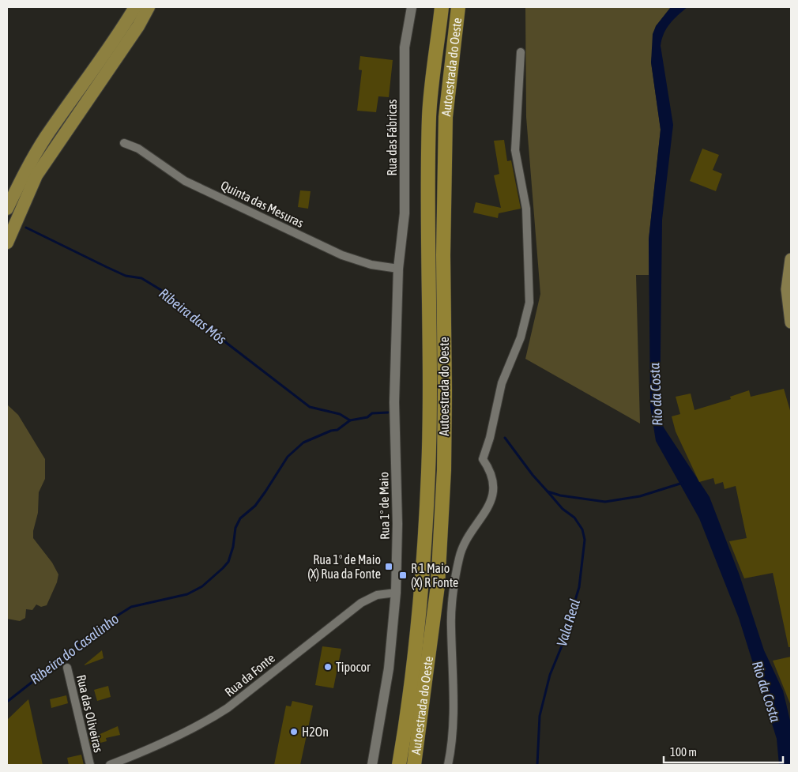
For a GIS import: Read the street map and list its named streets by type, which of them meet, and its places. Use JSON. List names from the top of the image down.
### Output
{
  "streets": {
    "highway": ["Autoestrada do Oeste"],
    "street": [
      "Rua das Fábricas",
      "Quinta das Mesuras",
      "Rua 1º de Maio",
      "Rua da Fonte",
      "Rua das Oliveiras"
    ]
  },
  "crossings": [
    ["Rua das Fábricas", "Quinta das Mesuras"],
    ["Rua das Fábricas", "Rua 1º de Maio"],
    ["Quinta das Mesuras", "Rua 1º de Maio"],
    ["Rua 1º de Maio", "Rua da Fonte"]
  ],
  "water": [
    "Ribeira das Mós",
    "Rio da Costa",
    "Vala Real",
    "Ribeira do Casalinho"
  ],
  "places": {
    "transit": ["Rua 1º de Maio (X) Rua da Fonte", "R 1 Maio (X) R Fonte"],
    "other": ["Tipocor", "H2On"]
  },
  "scale_bar": "100 m"
}
